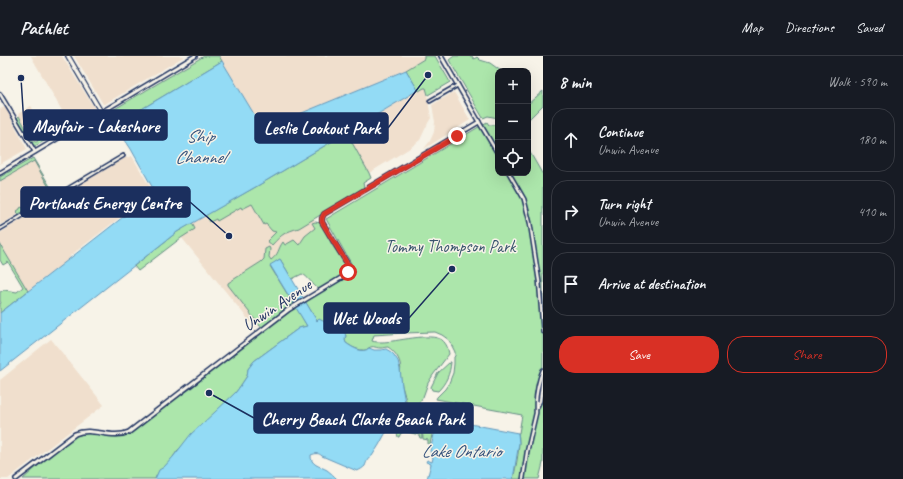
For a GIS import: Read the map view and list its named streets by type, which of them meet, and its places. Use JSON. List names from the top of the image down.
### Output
{
  "streets": {
    "street": ["Unwin Avenue"]
  },
  "water": ["Ship Channel", "Lake Ontario"],
  "parks": ["Tommy Thompson Park"],
  "places": [
    "Leslie Lookout Park",
    "Mayfair - Lakeshore",
    "Portlands Energy Centre",
    "Wet Woods",
    "Cherry Beach Clarke Beach Park"
  ],
  "page": {
    "header": "Pathlet",
    "nav": ["Map", "Directions", "Saved"],
    "heading": ["8 min", "Walk · 590 m"],
    "map_buttons": ["+", "−"],
    "list": [
      ["Continue", "Unwin Avenue", "180 m"],
      ["Turn right", "Unwin Avenue", "410 m"],
      "Arrive at destination"
    ],
    "buttons": ["Save", "Share"]
  }
}
